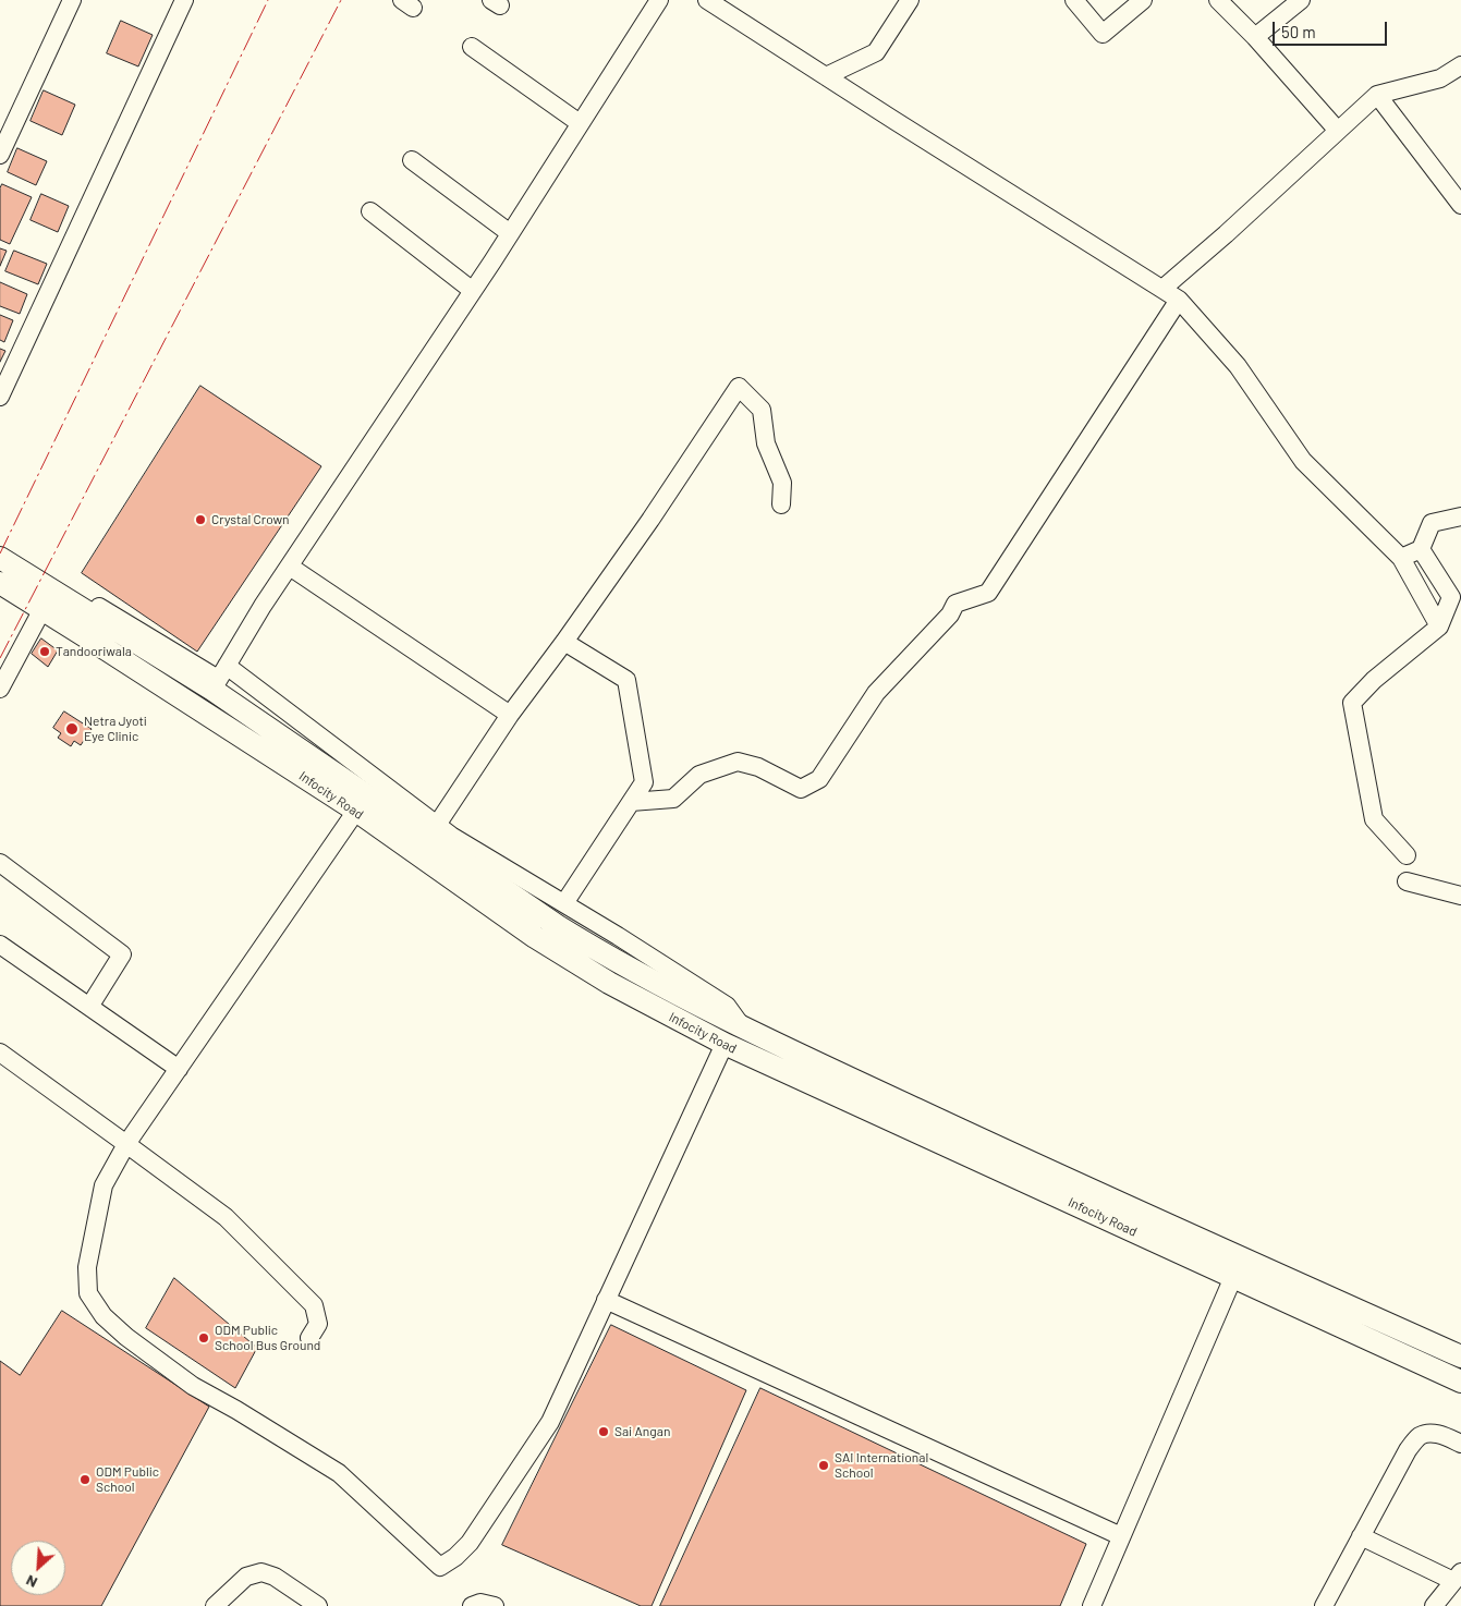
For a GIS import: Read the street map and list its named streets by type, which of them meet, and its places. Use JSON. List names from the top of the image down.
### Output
{
  "streets": {
    "main road": ["Infocity Road"]
  },
  "places": [
    "Crystal Crown",
    "Tandooriwala",
    "Netra Jyoti Eye Clinic",
    "ODM Public School Bus Ground",
    "Sai Angan",
    "SAI International School",
    "ODM Public School"
  ],
  "scale_bar": "50 m",
  "north": "bottom left"
}
